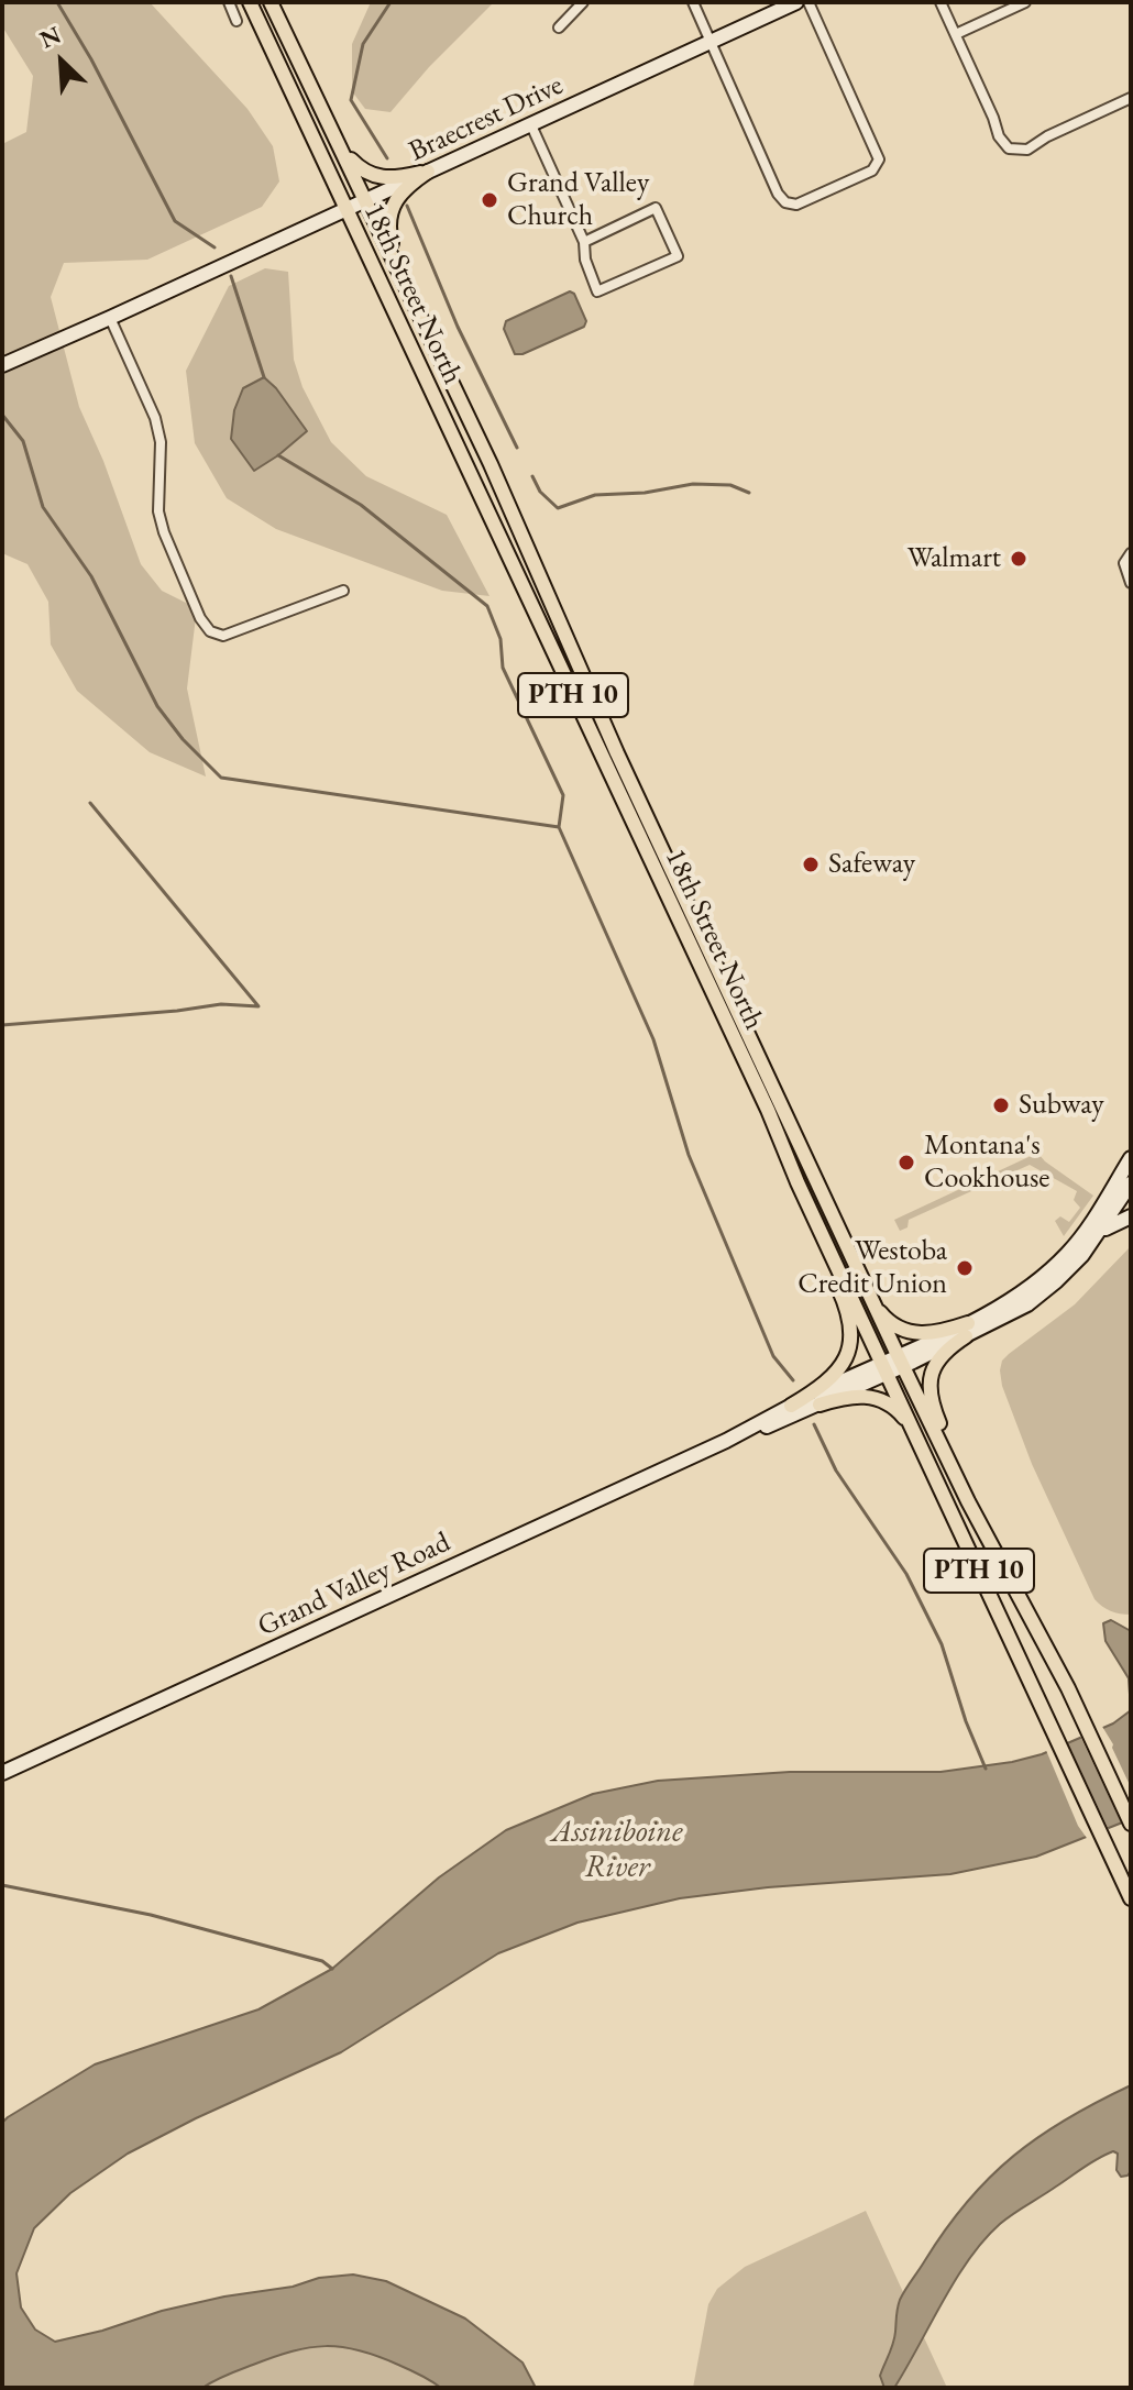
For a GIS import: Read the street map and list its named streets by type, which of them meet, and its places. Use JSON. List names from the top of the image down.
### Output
{
  "streets": {
    "main road": [
      "Braecrest Drive",
      "18th Street North",
      "PTH 10",
      "Grand Valley Road"
    ]
  },
  "crossings": [
    ["Braecrest Drive", "18th Street North"],
    ["18th Street North", "PTH 10"],
    ["18th Street North", "Grand Valley Road"],
    ["PTH 10", "Grand Valley Road"]
  ],
  "water": ["Assiniboine River"],
  "places": [
    "Grand Valley Church",
    "Walmart",
    "Safeway",
    "Subway",
    "Montana's Cookhouse",
    "Westoba Credit Union"
  ],
  "north": "top left"
}
